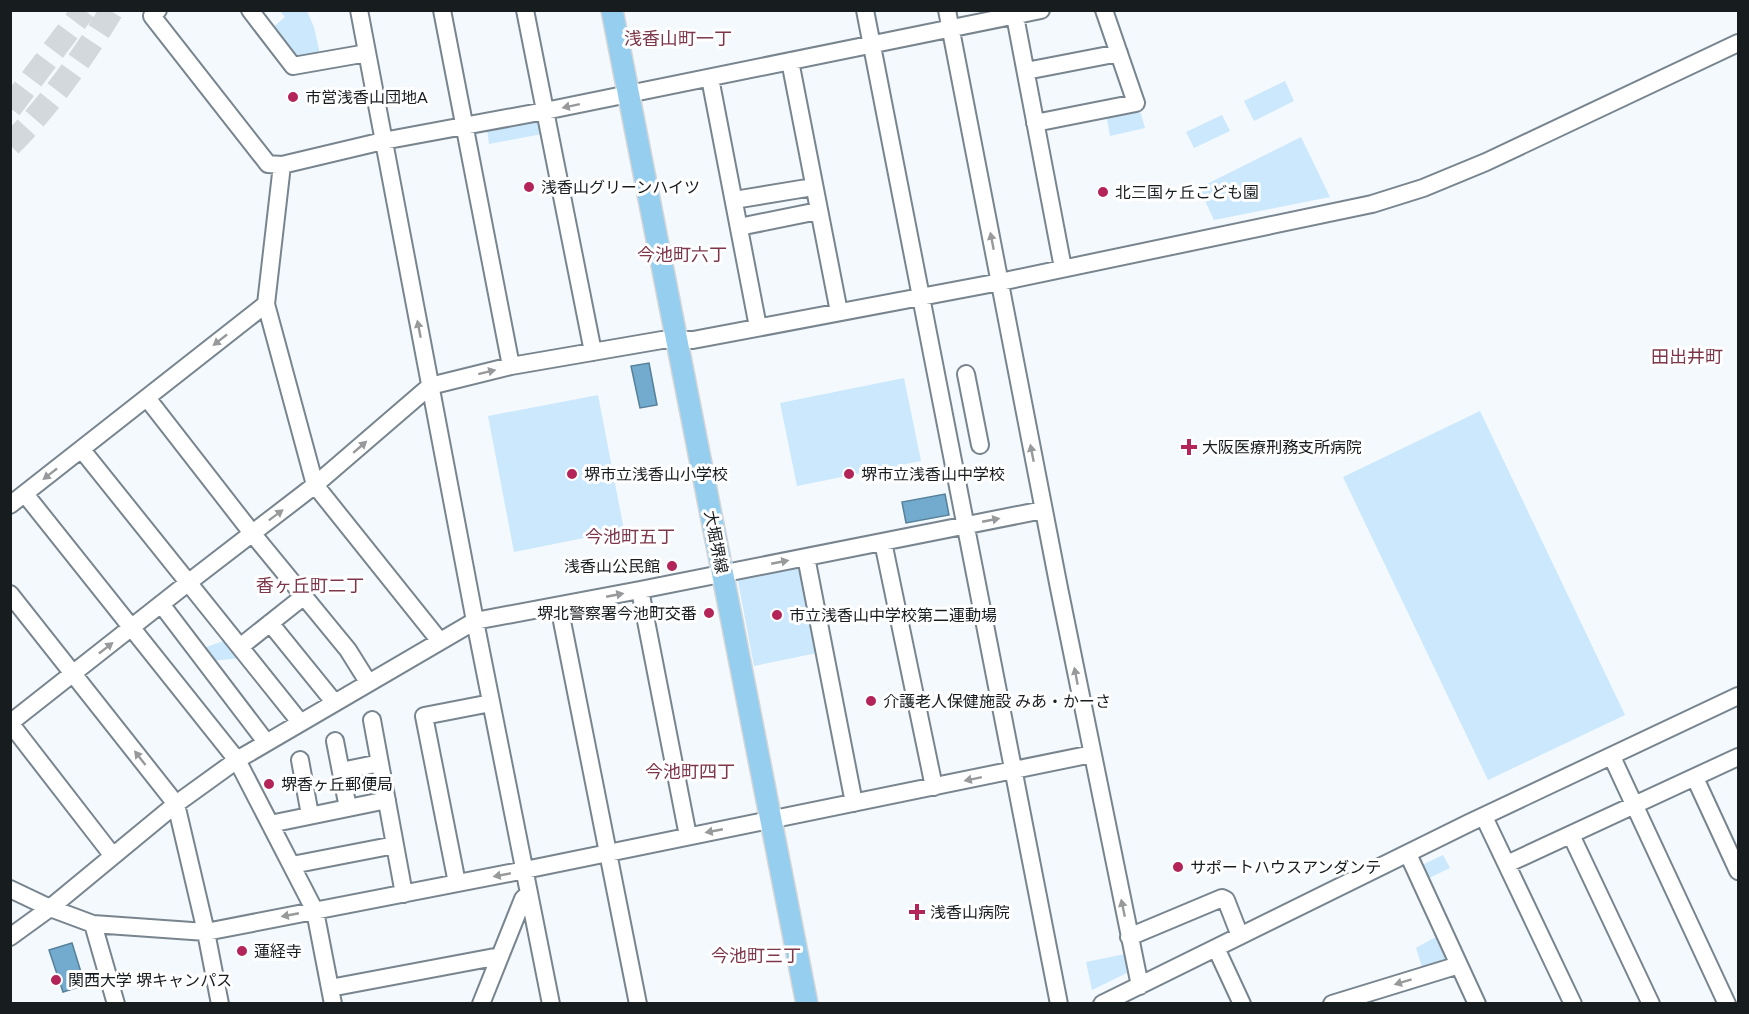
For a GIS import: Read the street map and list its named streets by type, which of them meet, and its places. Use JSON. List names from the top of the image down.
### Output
{
  "streets": {
    "main road": ["大堀堺線"]
  },
  "districts": [
    "浅香山町一丁",
    "今池町六丁",
    "田出井町",
    "今池町五丁",
    "香ヶ丘町二丁",
    "今池町四丁",
    "今池町三丁"
  ],
  "places": {
    "other": [
      "市営浅香山団地A",
      "浅香山グリーンハイツ",
      "北三国ヶ丘こども園",
      "堺市立浅香山小学校",
      "堺市立浅香山中学校",
      "浅香山公民館",
      "堺北警察署今池町交番",
      "市立浅香山中学校第二運動場",
      "介護老人保健施設 みあ・かーさ",
      "堺香ヶ丘郵便局",
      "サポートハウスアンダンテ",
      "蓮経寺",
      "関西大学 堺キャンパス"
    ],
    "health": ["大阪医療刑務支所病院", "浅香山病院"]
  }
}
